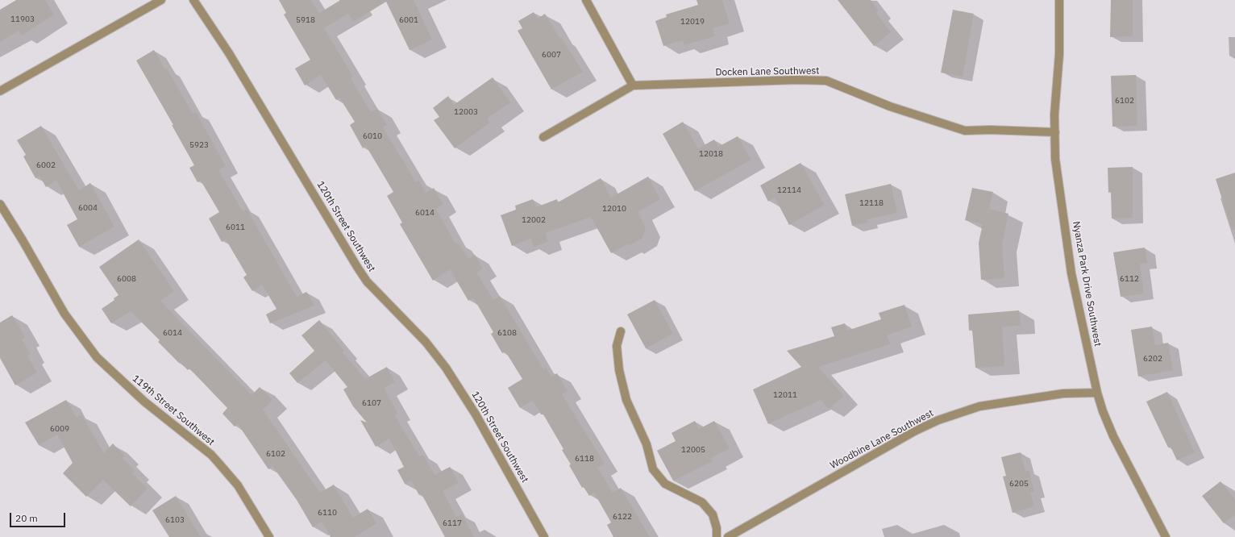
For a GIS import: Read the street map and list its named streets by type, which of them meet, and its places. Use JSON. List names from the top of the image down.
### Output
{
  "streets": {
    "street": [
      "Docken Lane Southwest",
      "120th Street Southwest",
      "Nyanza Park Drive Southwest",
      "119th Street Southwest",
      "Woodbine Lane Southwest"
    ]
  },
  "crossings": [
    ["Docken Lane Southwest", "Nyanza Park Drive Southwest"],
    ["Nyanza Park Drive Southwest", "Woodbine Lane Southwest"]
  ],
  "house_numbers": [
    "11903",
    "5918",
    "6001",
    "12019",
    "6007",
    "6102",
    "12003",
    "6010",
    "5923",
    "12018",
    "6002",
    "12114",
    "12118",
    "6004",
    "12010",
    "6014",
    "12002",
    "6011",
    "6008",
    "6112",
    "6014",
    "6108",
    "6202",
    "12011",
    "6107",
    "6009",
    "12005",
    "6102",
    "6118",
    "6205",
    "6110",
    "6122",
    "6103",
    "6117"
  ],
  "scale_bar": "20 m"
}
